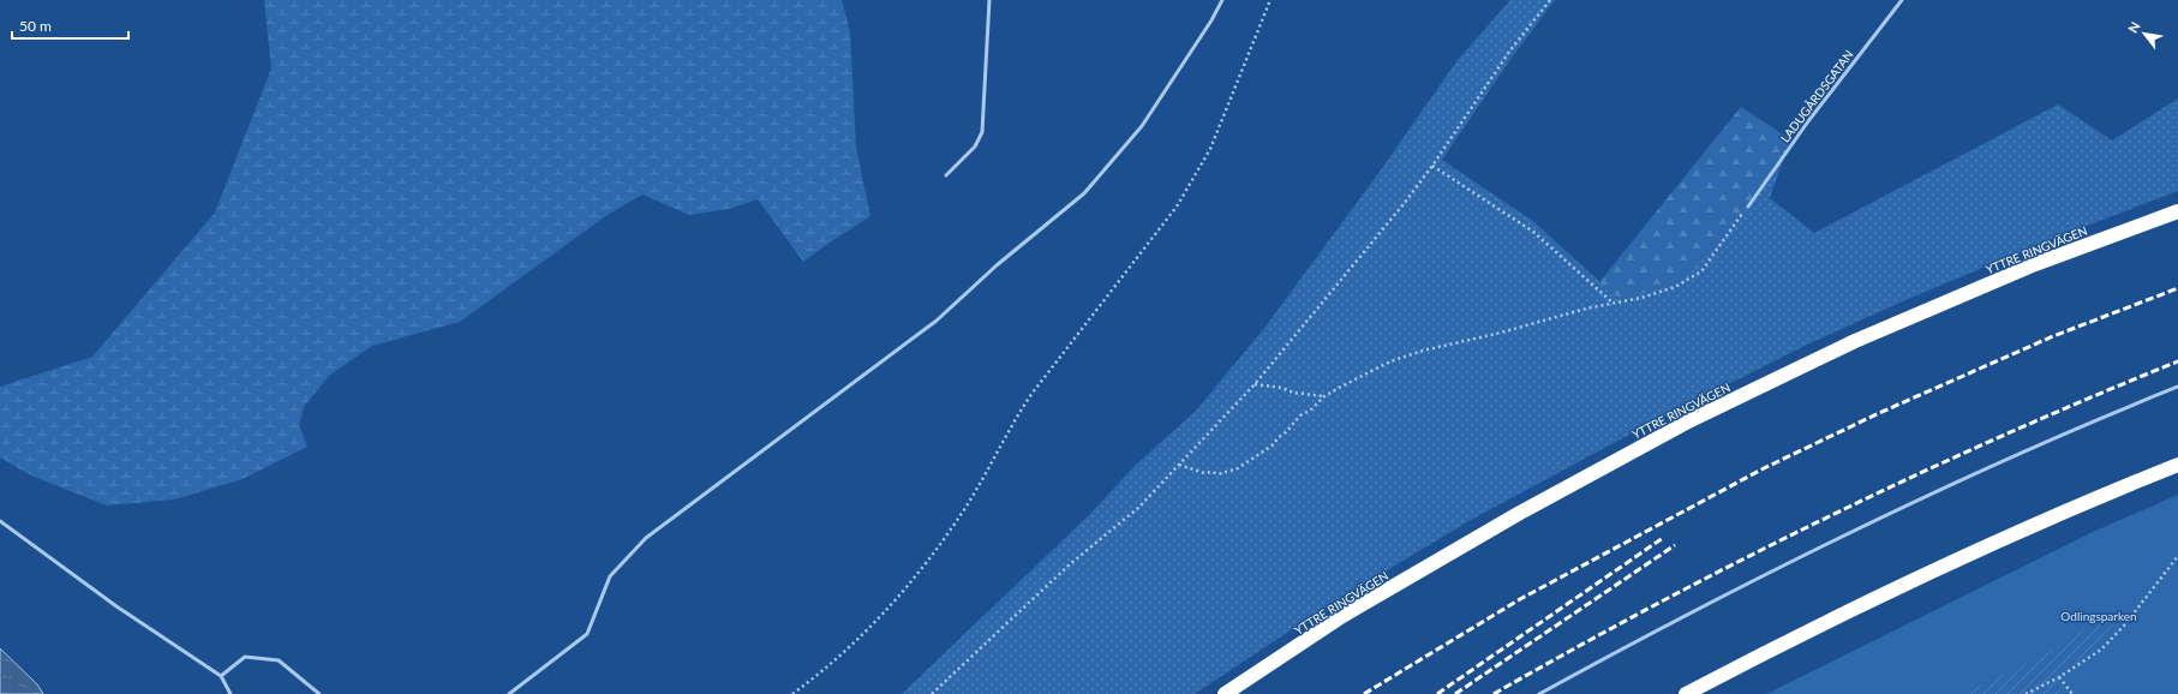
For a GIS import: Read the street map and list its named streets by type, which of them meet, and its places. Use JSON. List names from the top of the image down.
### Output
{
  "streets": {
    "highway": ["YTTRE RINGVÄGEN"],
    "lane": ["LADUGÅRDSGATAN"]
  },
  "parks": ["Odlingsparken"],
  "scale_bar": "50 m",
  "north": "top left"
}
